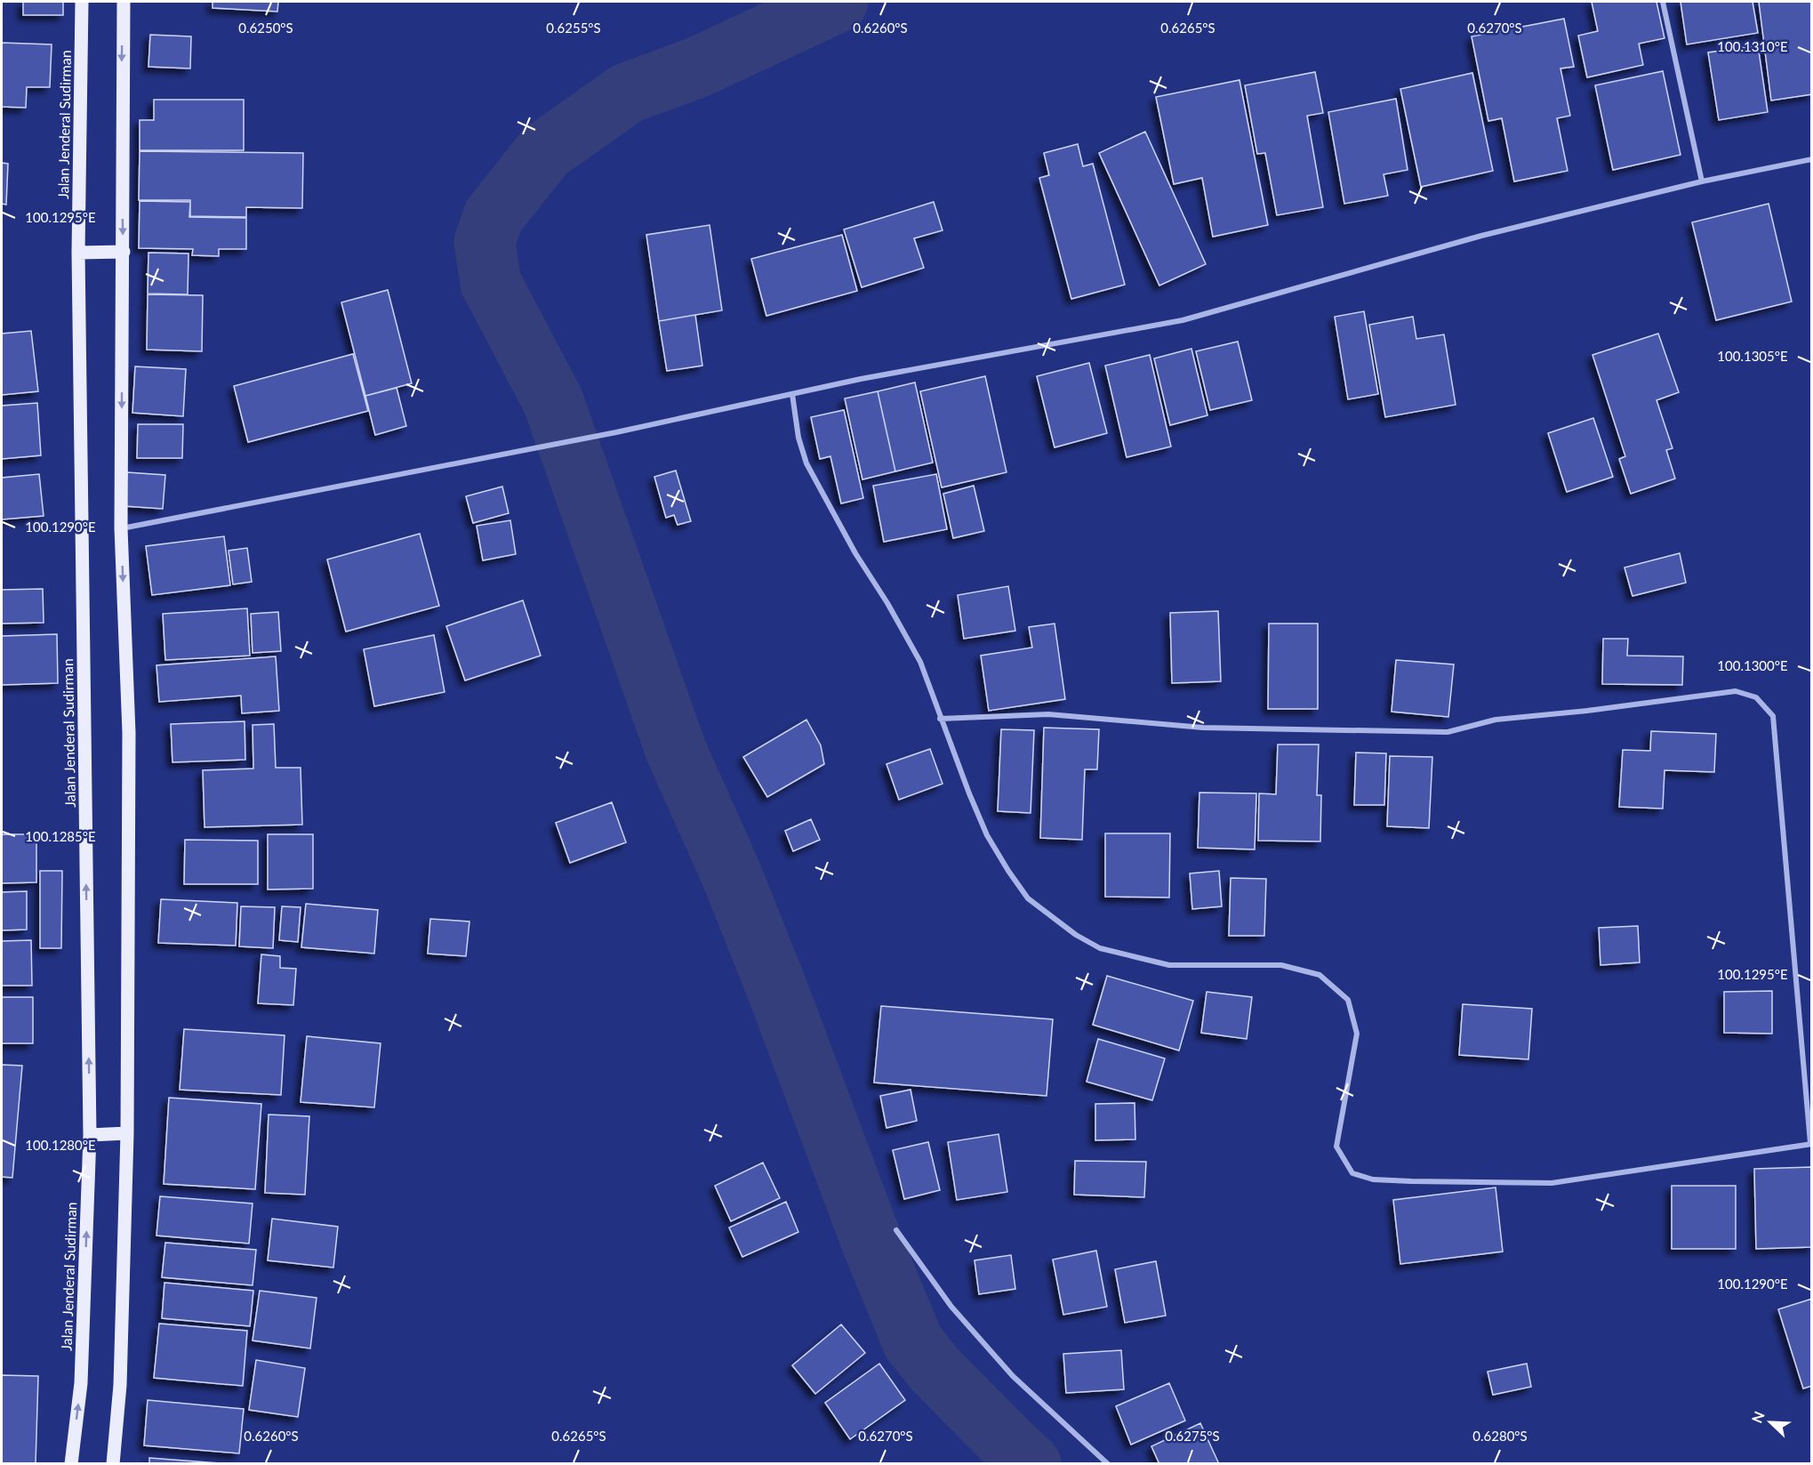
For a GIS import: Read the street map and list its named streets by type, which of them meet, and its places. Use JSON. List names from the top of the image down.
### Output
{
  "streets": {
    "main road": ["Jalan Jenderal Sudirman"]
  },
  "north": "top left",
  "coordinates": [
    "0.6250°S",
    "0.6255°S",
    "0.6260°S",
    "0.6265°S",
    "0.6270°S",
    "100.1310°E",
    "100.1295°E",
    "100.1305°E",
    "100.1290°E",
    "100.1300°E",
    "100.1285°E",
    "100.1280°E",
    "0.6275°S",
    "0.6280°S"
  ]
}
